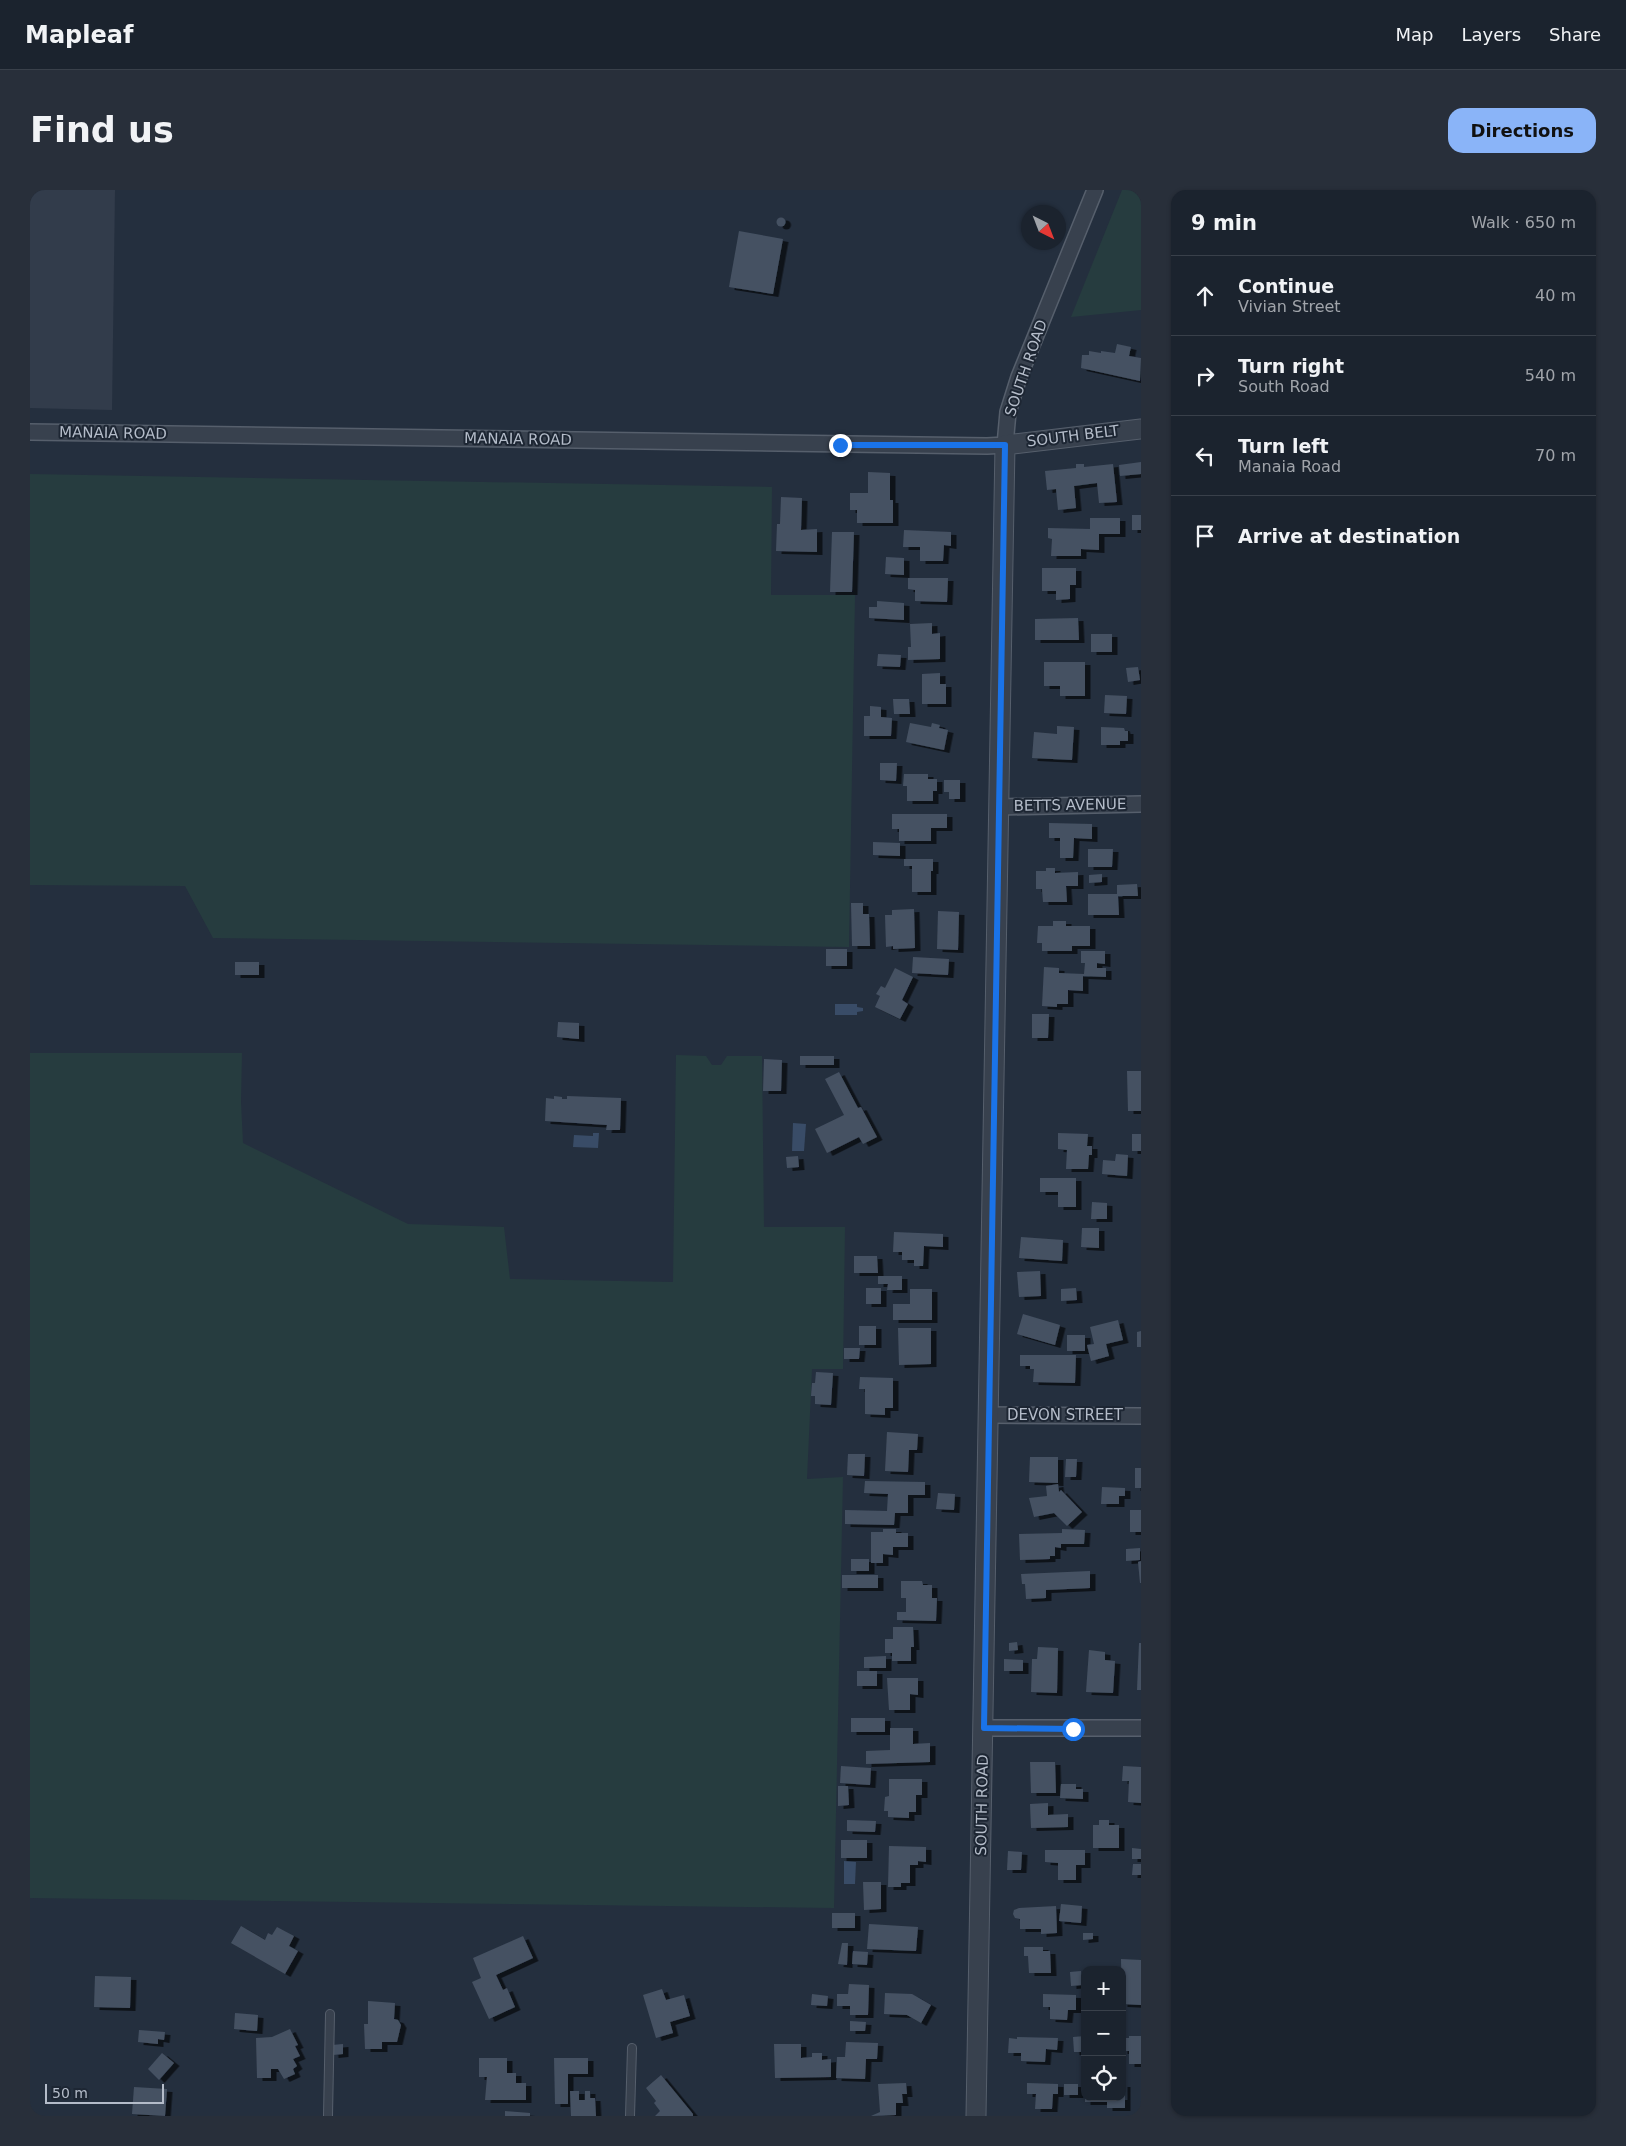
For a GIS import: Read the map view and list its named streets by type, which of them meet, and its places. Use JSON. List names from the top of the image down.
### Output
{
  "streets": {
    "street": [
      "SOUTH ROAD",
      "MANAIA ROAD",
      "SOUTH BELT",
      "BETTS AVENUE",
      "DEVON STREET"
    ]
  },
  "crossings": [
    ["SOUTH ROAD", "MANAIA ROAD"],
    ["SOUTH ROAD", "SOUTH BELT"],
    ["SOUTH ROAD", "BETTS AVENUE"],
    ["SOUTH ROAD", "DEVON STREET"],
    ["MANAIA ROAD", "SOUTH BELT"]
  ],
  "scale_bar": "50 m",
  "north": "bottom right",
  "page": {
    "header": "Mapleaf",
    "nav": ["Map", "Layers", "Share"],
    "buttons": "Directions",
    "title": "Find us",
    "heading": ["9 min", "Walk · 650 m"],
    "list": [
      ["Continue", "Vivian Street", "40 m"],
      ["Turn right", "South Road", "540 m"],
      ["Turn left", "Manaia Road", "70 m"],
      "Arrive at destination"
    ],
    "map_buttons": ["+", "−"],
    "scale": "50 m"
  }
}
